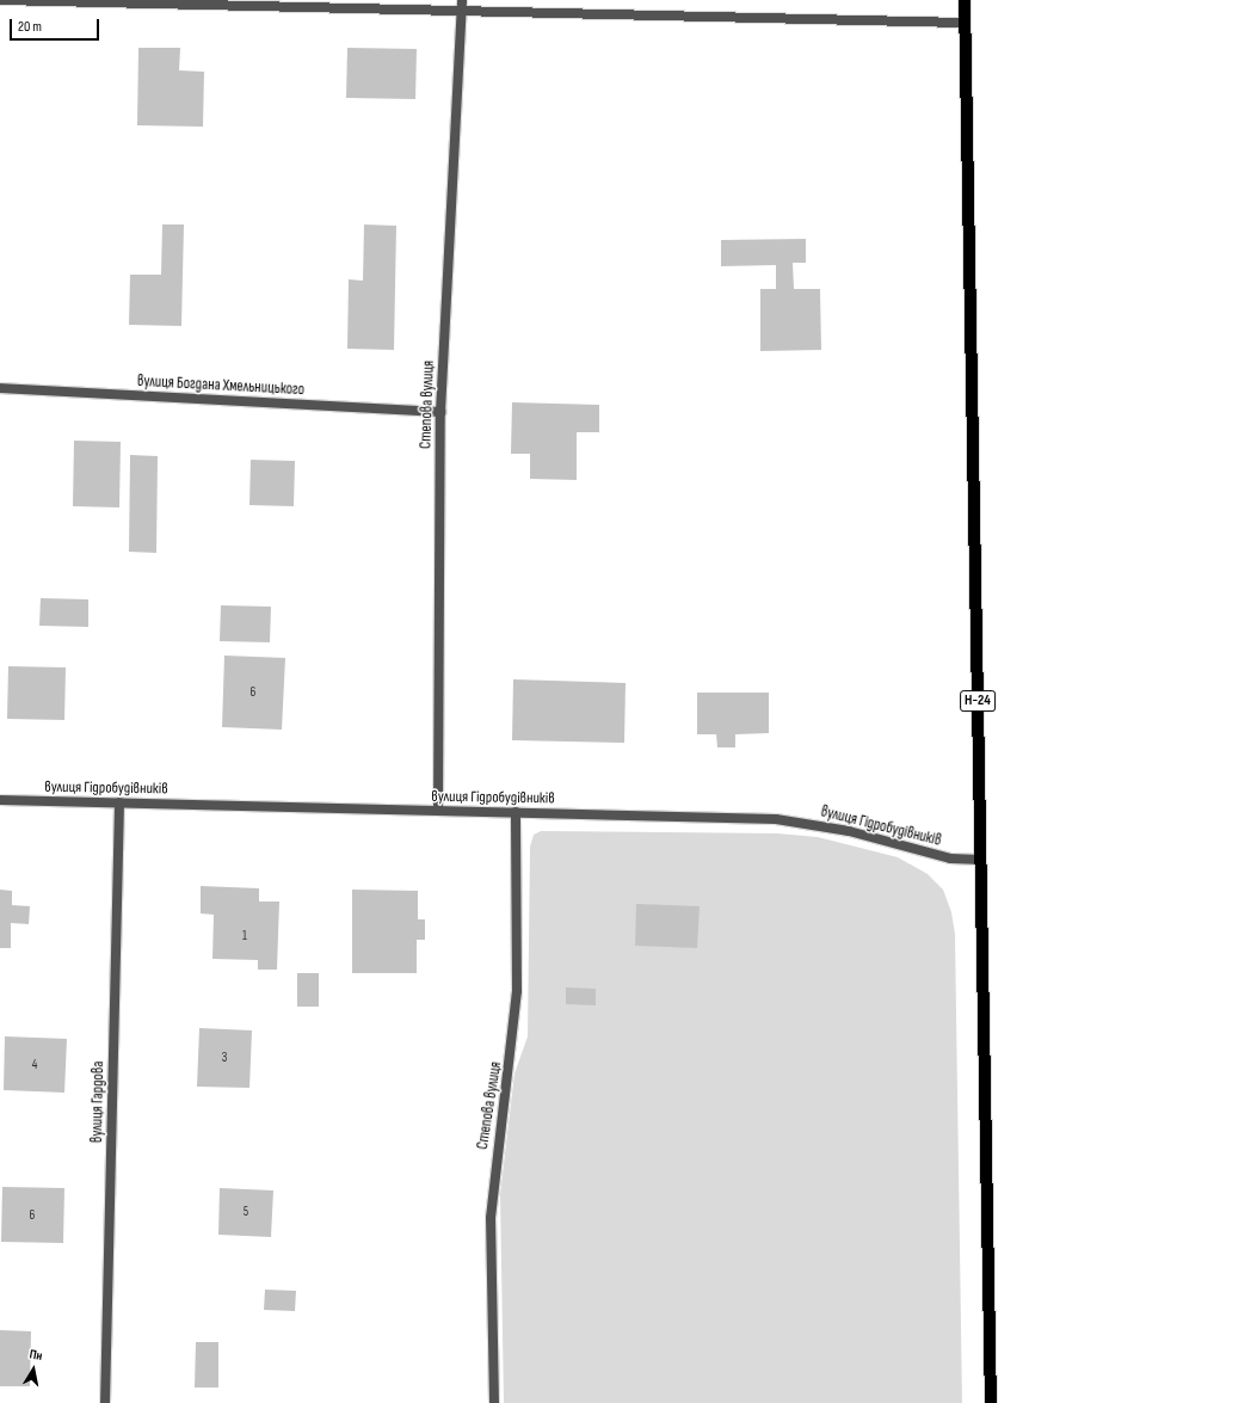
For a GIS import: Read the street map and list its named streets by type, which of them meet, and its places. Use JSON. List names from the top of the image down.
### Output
{
  "streets": {
    "main road": ["Н-24"],
    "street": [
      "вулиця Богдана Хмельницького",
      "Степова вулиця",
      "вулиця Гідробудівників",
      "вулиця Гардова"
    ]
  },
  "crossings": [
    ["вулиця Богдана Хмельницького", "Степова вулиця"],
    ["Степова вулиця", "вулиця Гідробудівників"],
    ["Н-24", "вулиця Гідробудівників"],
    ["вулиця Гідробудівників", "вулиця Гардова"]
  ],
  "house_numbers": [
    "6",
    "1",
    "3",
    "4",
    "5",
    "6"
  ],
  "scale_bar": "20 m",
  "north": "top"
}
